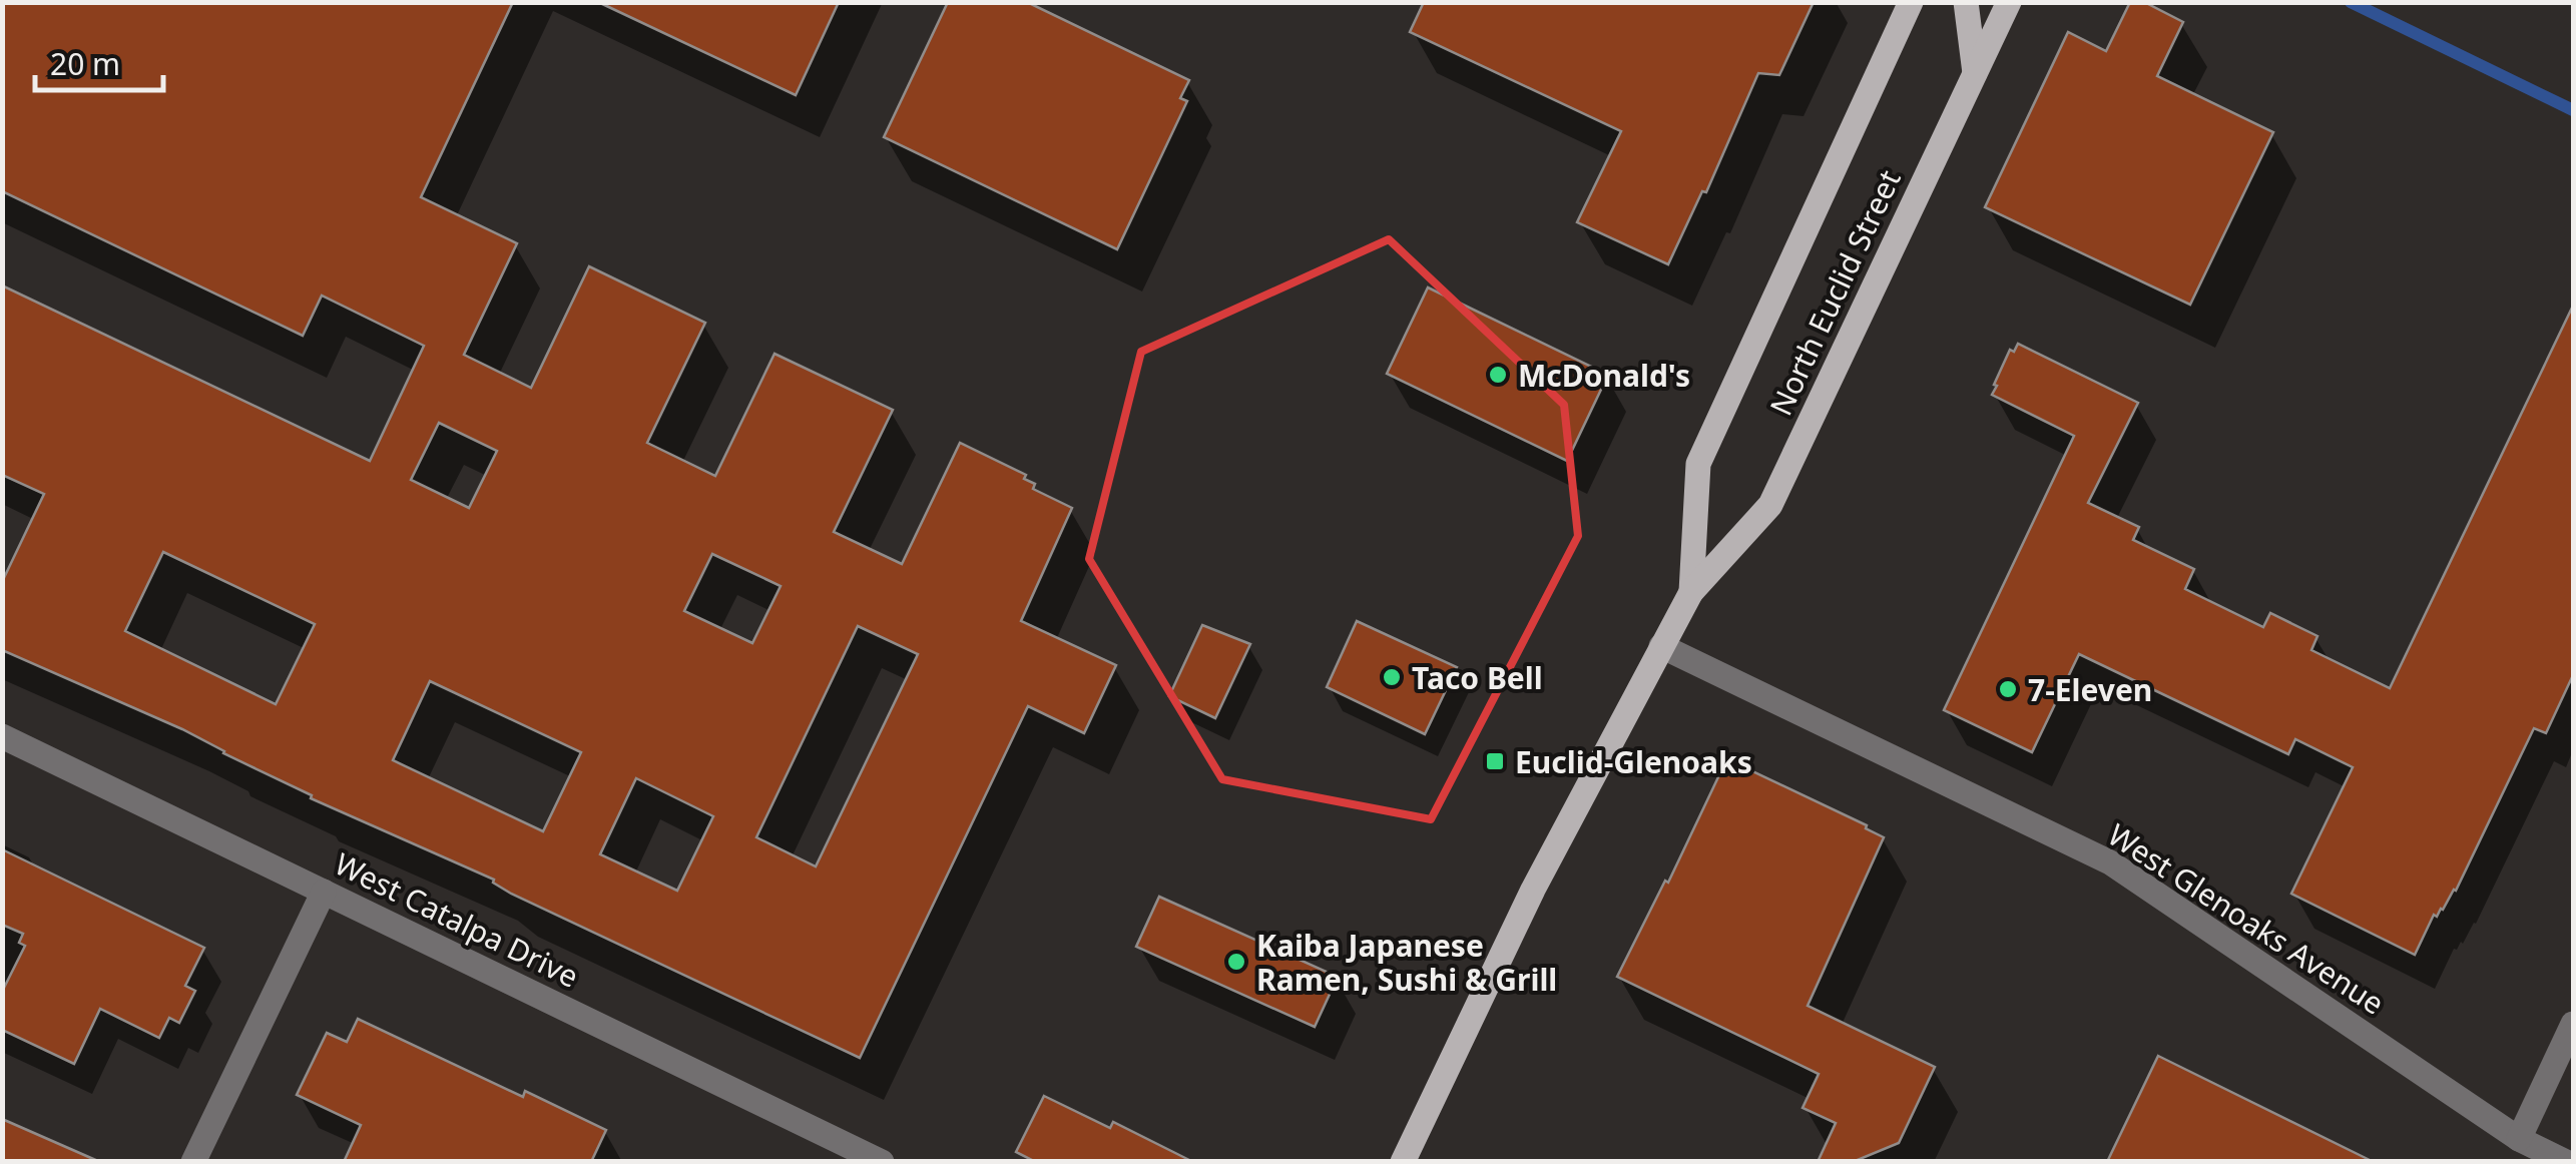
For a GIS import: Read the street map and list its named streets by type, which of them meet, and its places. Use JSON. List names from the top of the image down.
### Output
{
  "streets": {
    "main road": ["North Euclid Street"],
    "street": ["West Glenoaks Avenue", "West Catalpa Drive"]
  },
  "crossings": [
    ["North Euclid Street", "West Glenoaks Avenue"]
  ],
  "places": {
    "other": [
      "McDonald's",
      "Taco Bell",
      "7-Eleven",
      "Kaiba Japanese Ramen, Sushi & Grill"
    ],
    "transit": ["Euclid-Glenoaks"]
  },
  "scale_bar": "20 m"
}
